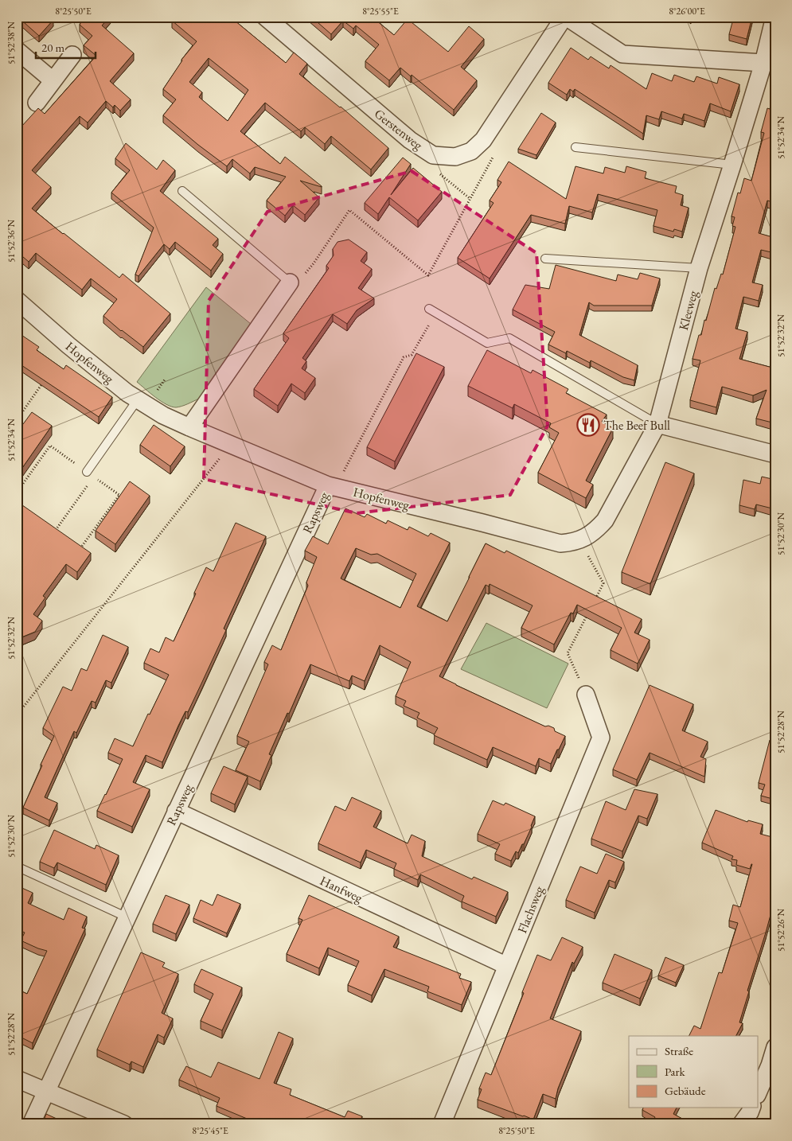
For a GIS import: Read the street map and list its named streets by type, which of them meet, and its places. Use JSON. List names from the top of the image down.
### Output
{
  "streets": {
    "street": [
      "Gerstenweg",
      "Kleeweg",
      "Hopfenweg",
      "Rapsweg",
      "Hanfweg",
      "Flachsweg"
    ]
  },
  "crossings": [
    ["Kleeweg", "Hopfenweg"],
    ["Hopfenweg", "Rapsweg"],
    ["Rapsweg", "Hanfweg"],
    ["Hanfweg", "Flachsweg"]
  ],
  "places": {
    "restaurant": ["The Beef Bull"]
  },
  "legend": ["Straße", "Park", "Gebäude"],
  "scale_bar": "20 m",
  "coordinates": [
    "8°25'50\"E",
    "8°25'55\"E",
    "8°26'00\"E",
    "51°52'38\"N",
    "51°52'34\"N",
    "51°52'36\"N",
    "51°52'32\"N",
    "51°52'30\"N",
    "51°52'28\"N",
    "51°52'26\"N",
    "8°25'45\"E"
  ]
}
